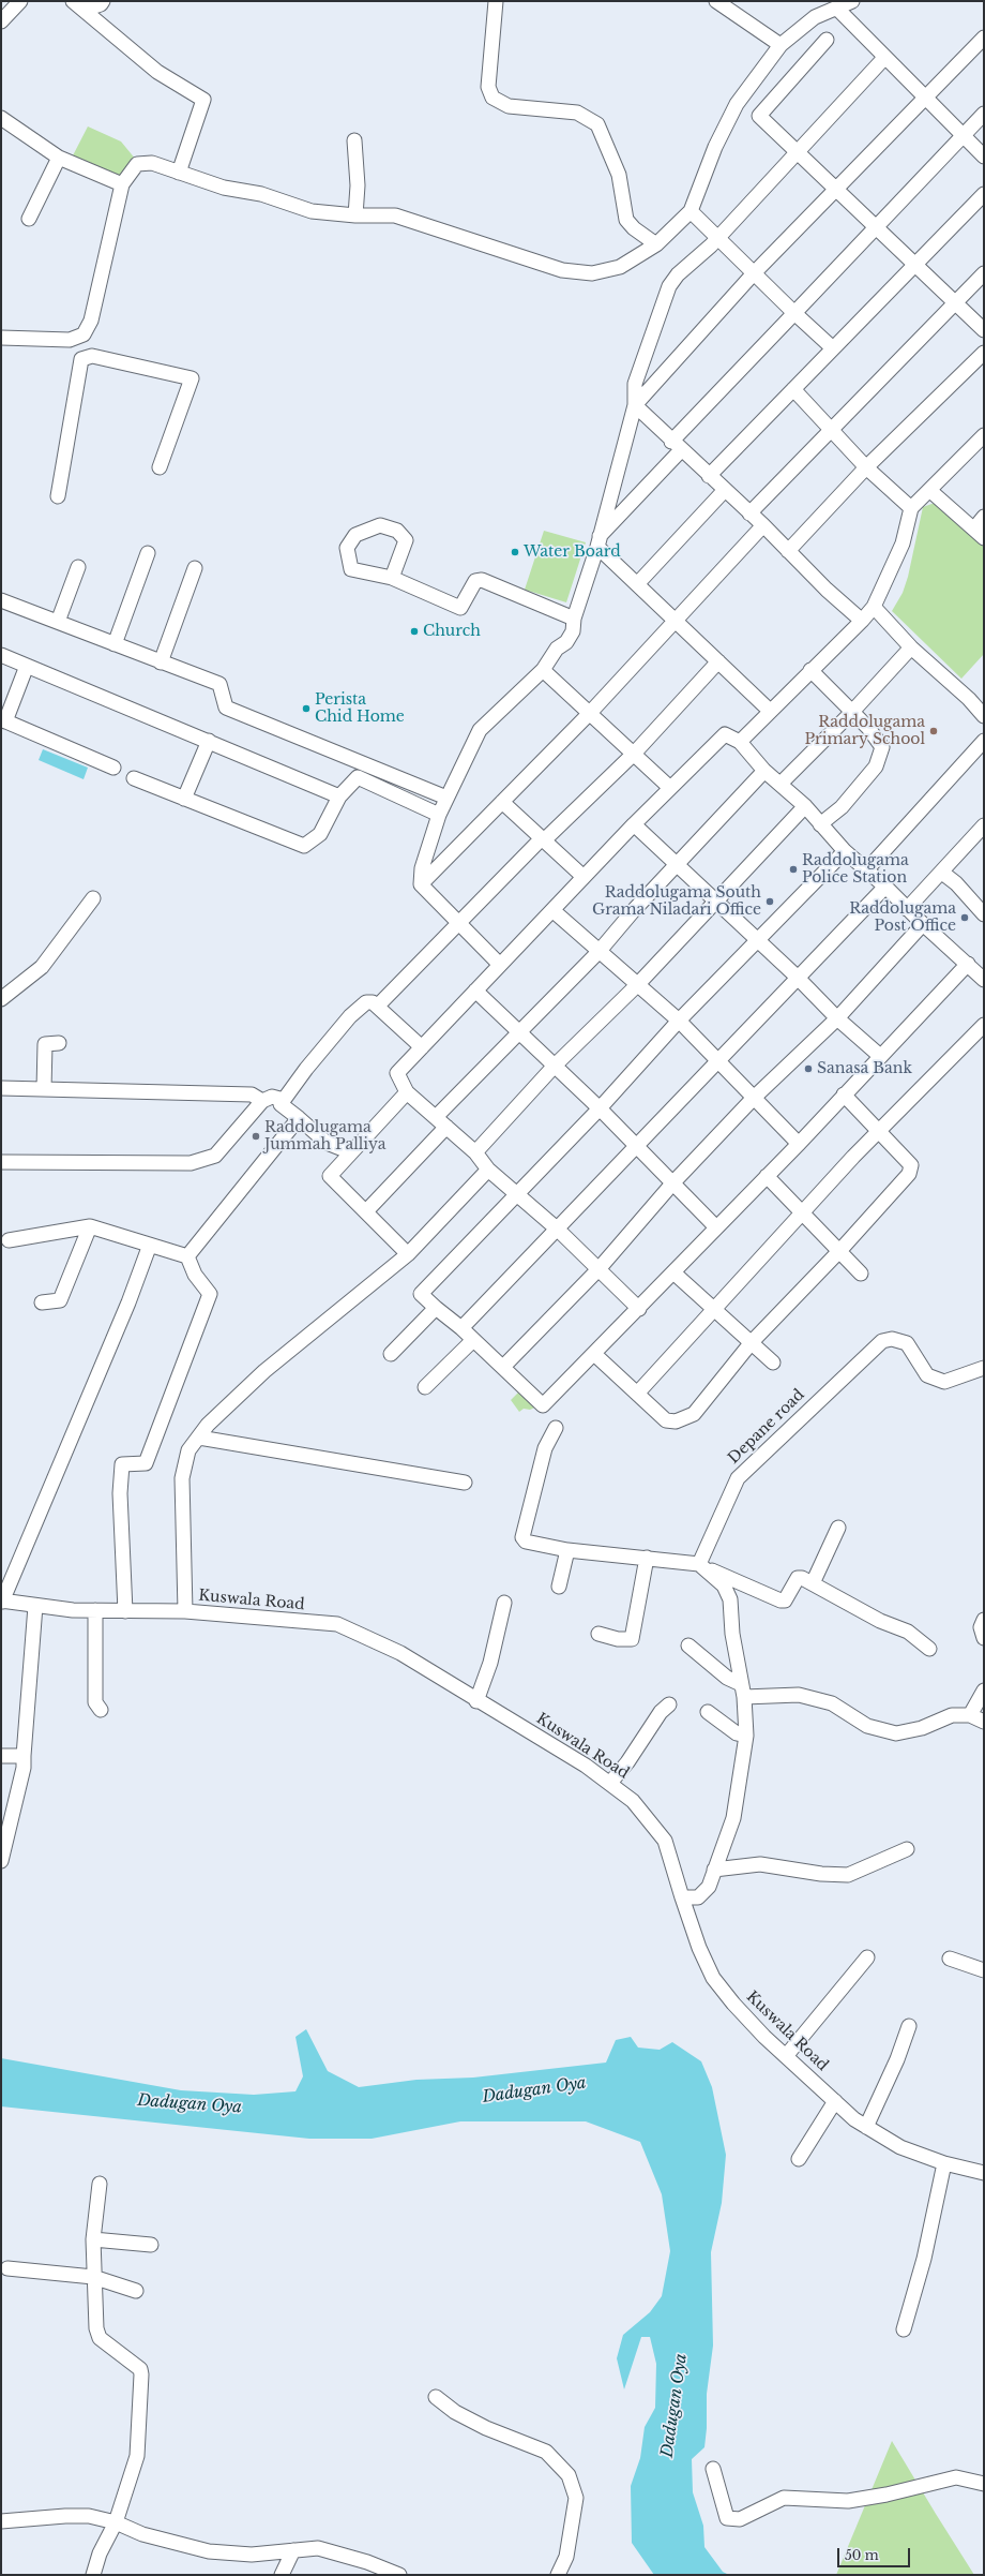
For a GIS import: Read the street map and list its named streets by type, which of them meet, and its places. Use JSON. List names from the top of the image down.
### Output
{
  "streets": {
    "street": ["Depane road", "Kuswala Road"]
  },
  "water": ["Dadugan Oya"],
  "places": [
    "Water Board",
    "Church",
    "Perista Chid Home",
    "Raddolugama Primary School",
    "Raddolugama Police Station",
    "Raddolugama South Grama Niladari Office",
    "Raddolugama Post Office",
    "Sanasa Bank",
    "Raddolugama Jummah Palliya"
  ],
  "scale_bar": "50 m"
}
